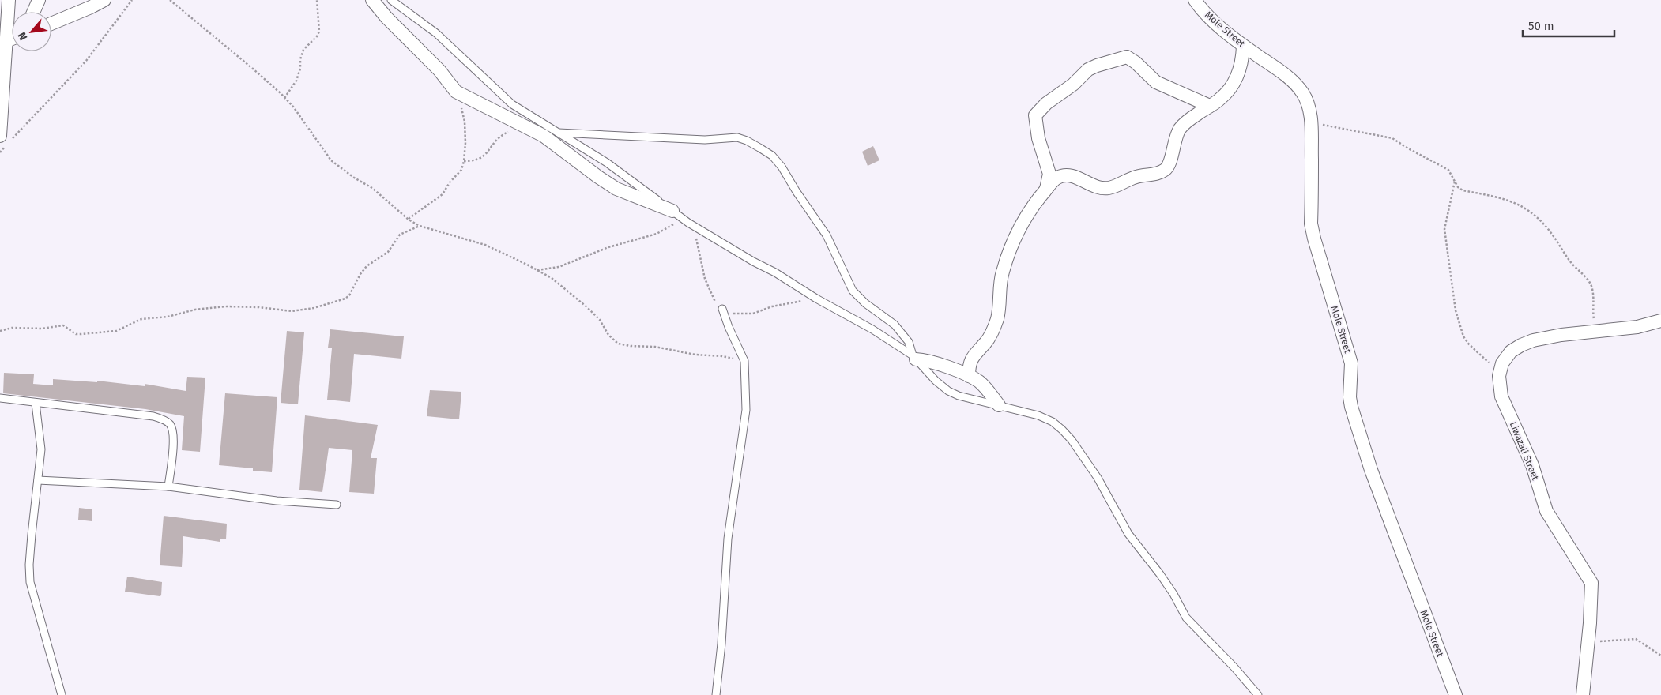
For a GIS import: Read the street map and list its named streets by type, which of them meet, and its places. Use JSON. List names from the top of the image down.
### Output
{
  "streets": {
    "street": ["Mole Street", "Liwazali Street"]
  },
  "scale_bar": "50 m",
  "north": "bottom left"
}
